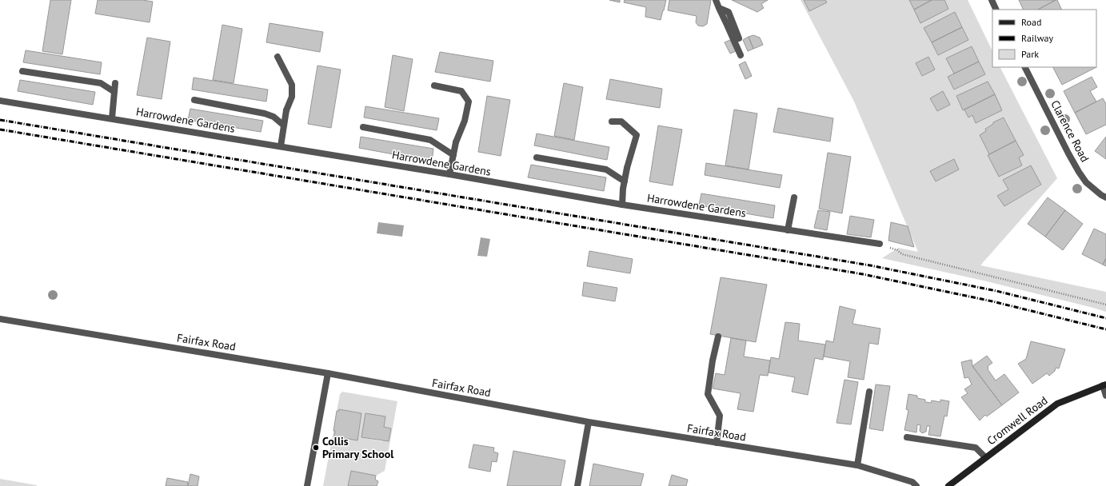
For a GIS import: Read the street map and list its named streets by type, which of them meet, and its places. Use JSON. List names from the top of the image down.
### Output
{
  "streets": {
    "main road": ["Cromwell Road"],
    "street": ["Harrowdene Gardens", "Clarence Road", "Fairfax Road"]
  },
  "places": ["Collis Primary School"],
  "legend": ["Road", "Railway", "Park"]
}
